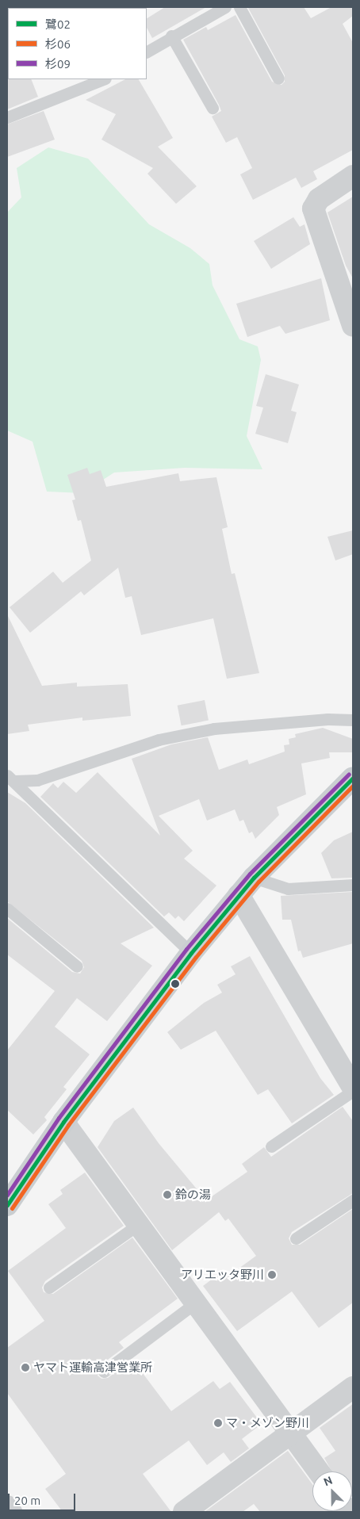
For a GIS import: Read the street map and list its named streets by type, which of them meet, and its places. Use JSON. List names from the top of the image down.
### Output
{
  "places": [
    "鈴の湯",
    "アリエッタ野川",
    "ヤマト運輸高津営業所",
    "マ・メゾン野川"
  ],
  "lines": ["transit line 杉09", "transit line 鷺02", "transit line 杉06"],
  "legend": ["鷺02", "杉06", "杉09"],
  "scale_bar": "20 m",
  "north": "top left"
}
